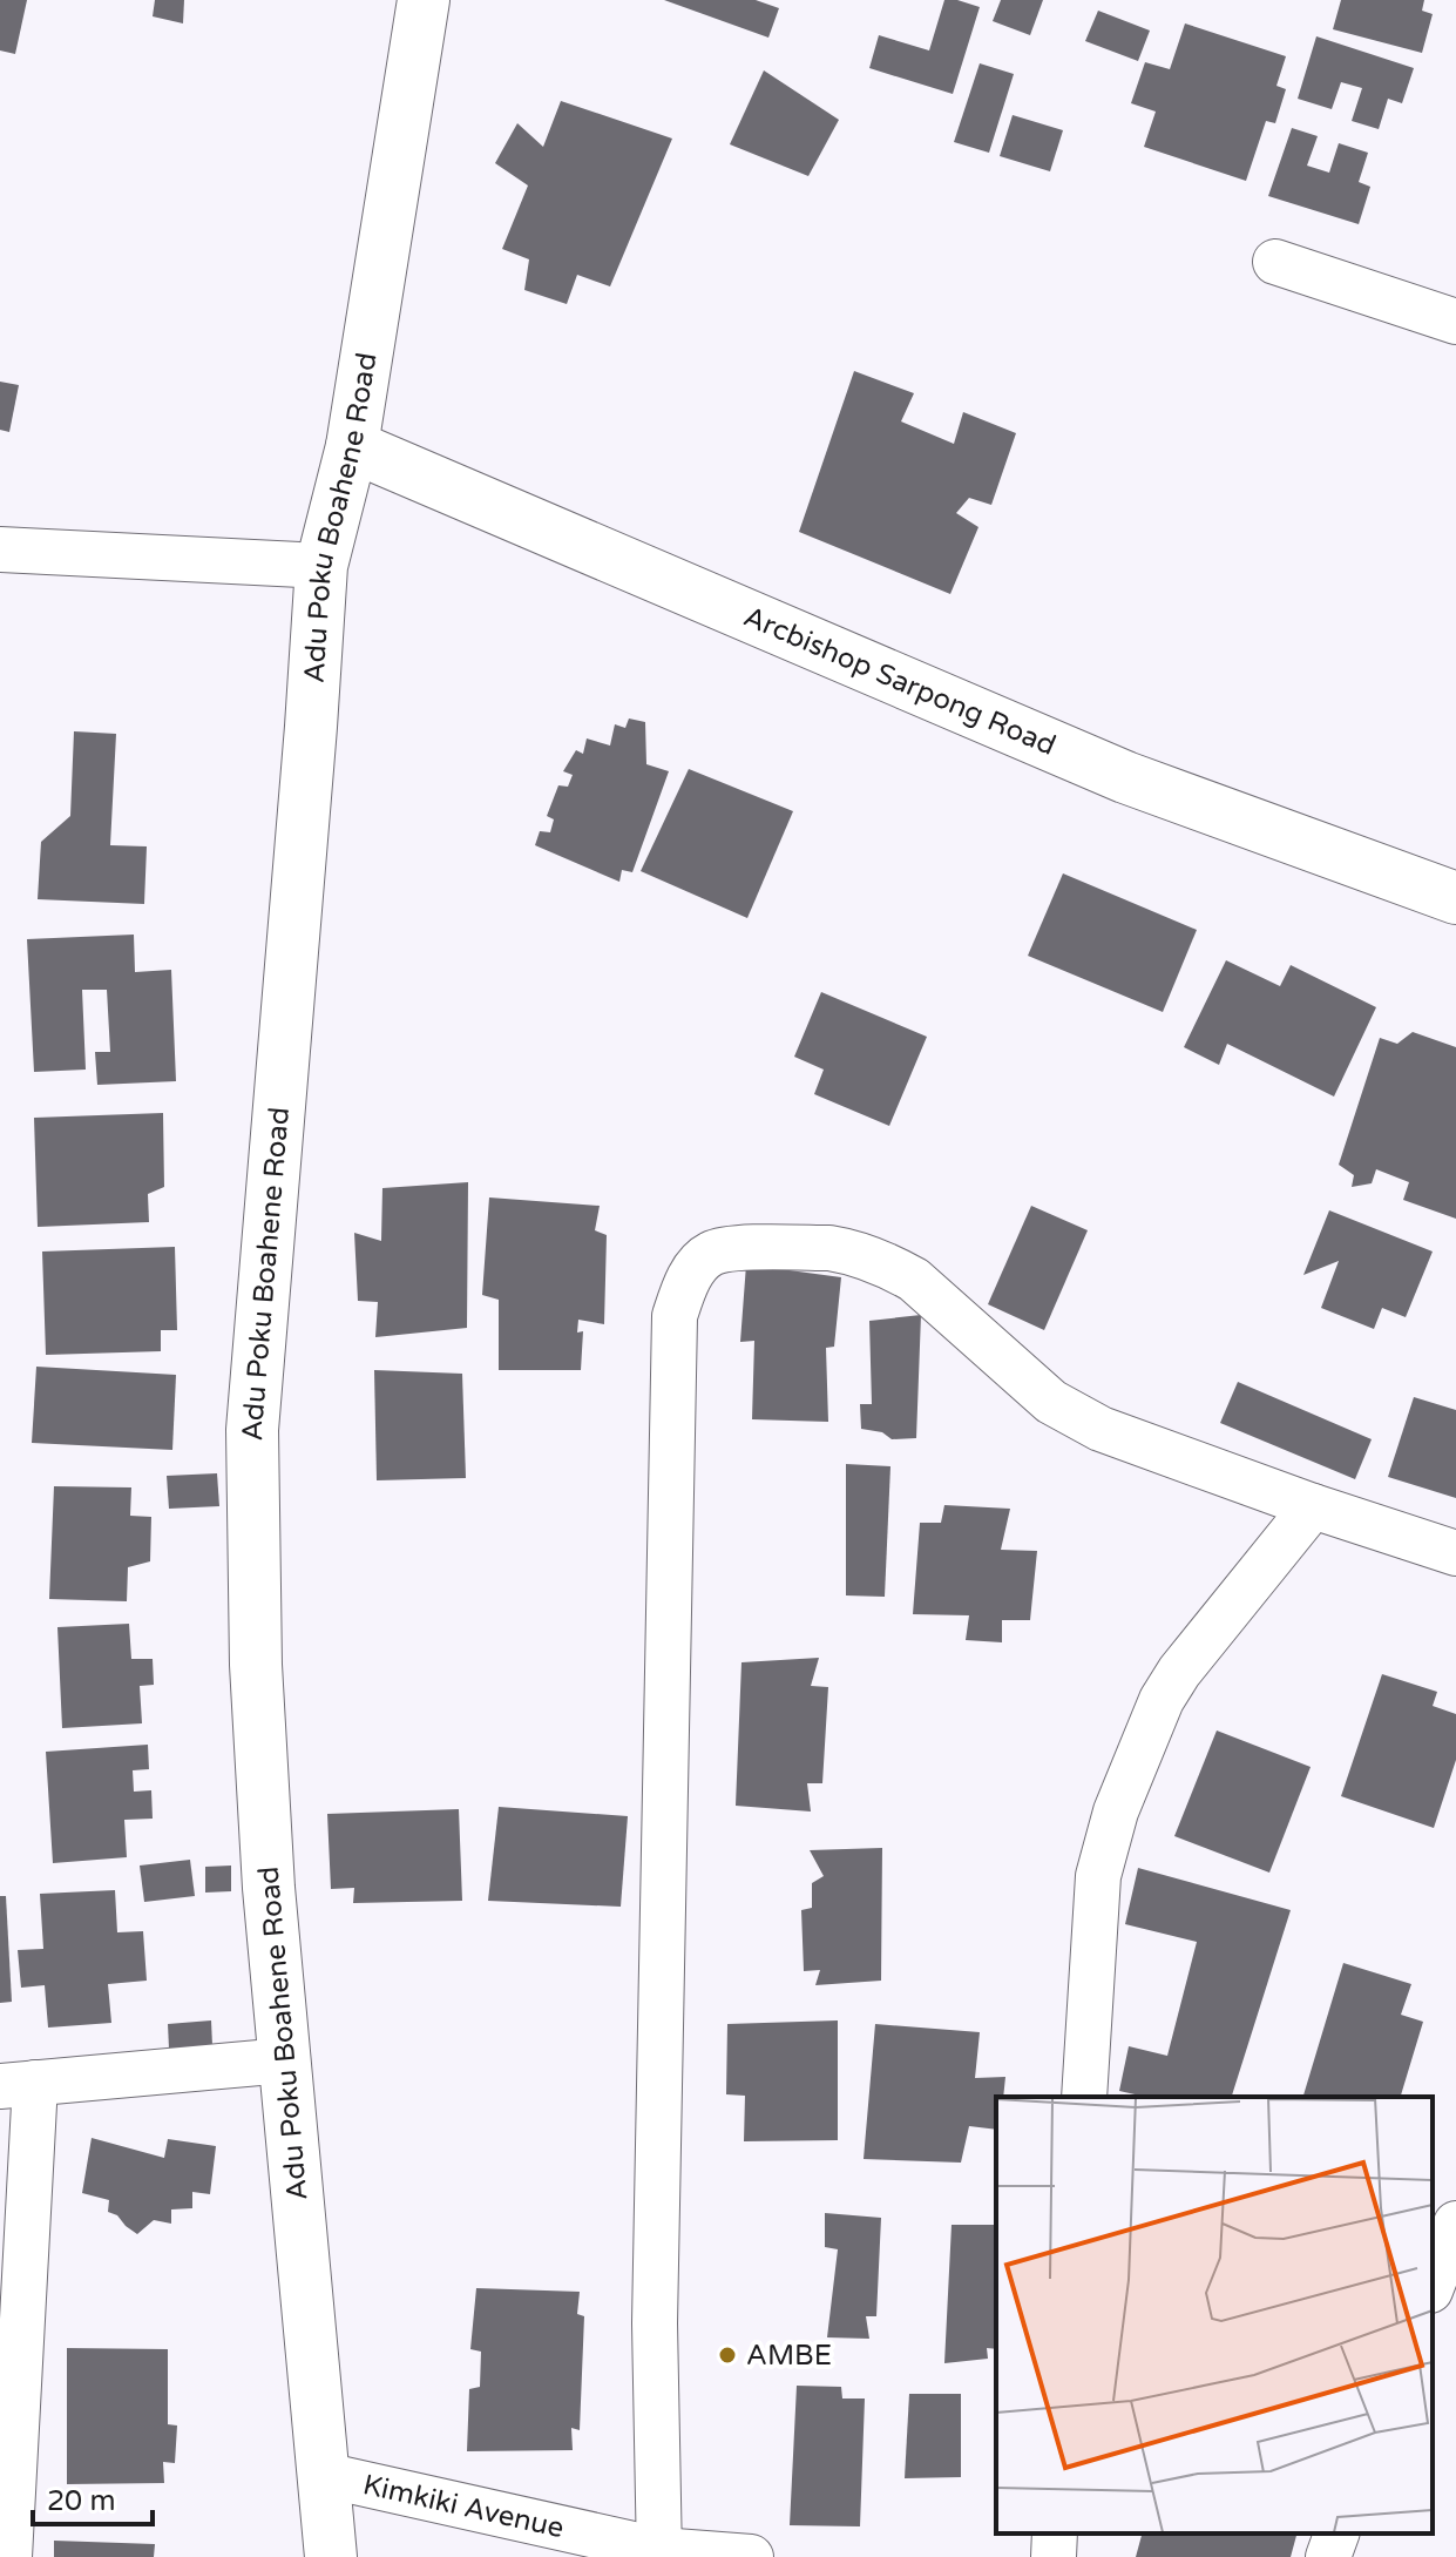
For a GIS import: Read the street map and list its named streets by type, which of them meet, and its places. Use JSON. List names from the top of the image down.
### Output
{
  "streets": {
    "street": ["Adu Poku Boahene Road", "Arcbishop Sarpong Road", "Kimkiki Avenue"]
  },
  "crossings": [
    ["Adu Poku Boahene Road", "Arcbishop Sarpong Road"],
    ["Adu Poku Boahene Road", "Kimkiki Avenue"]
  ],
  "places": ["AMBE"],
  "scale_bar": "20 m"
}
